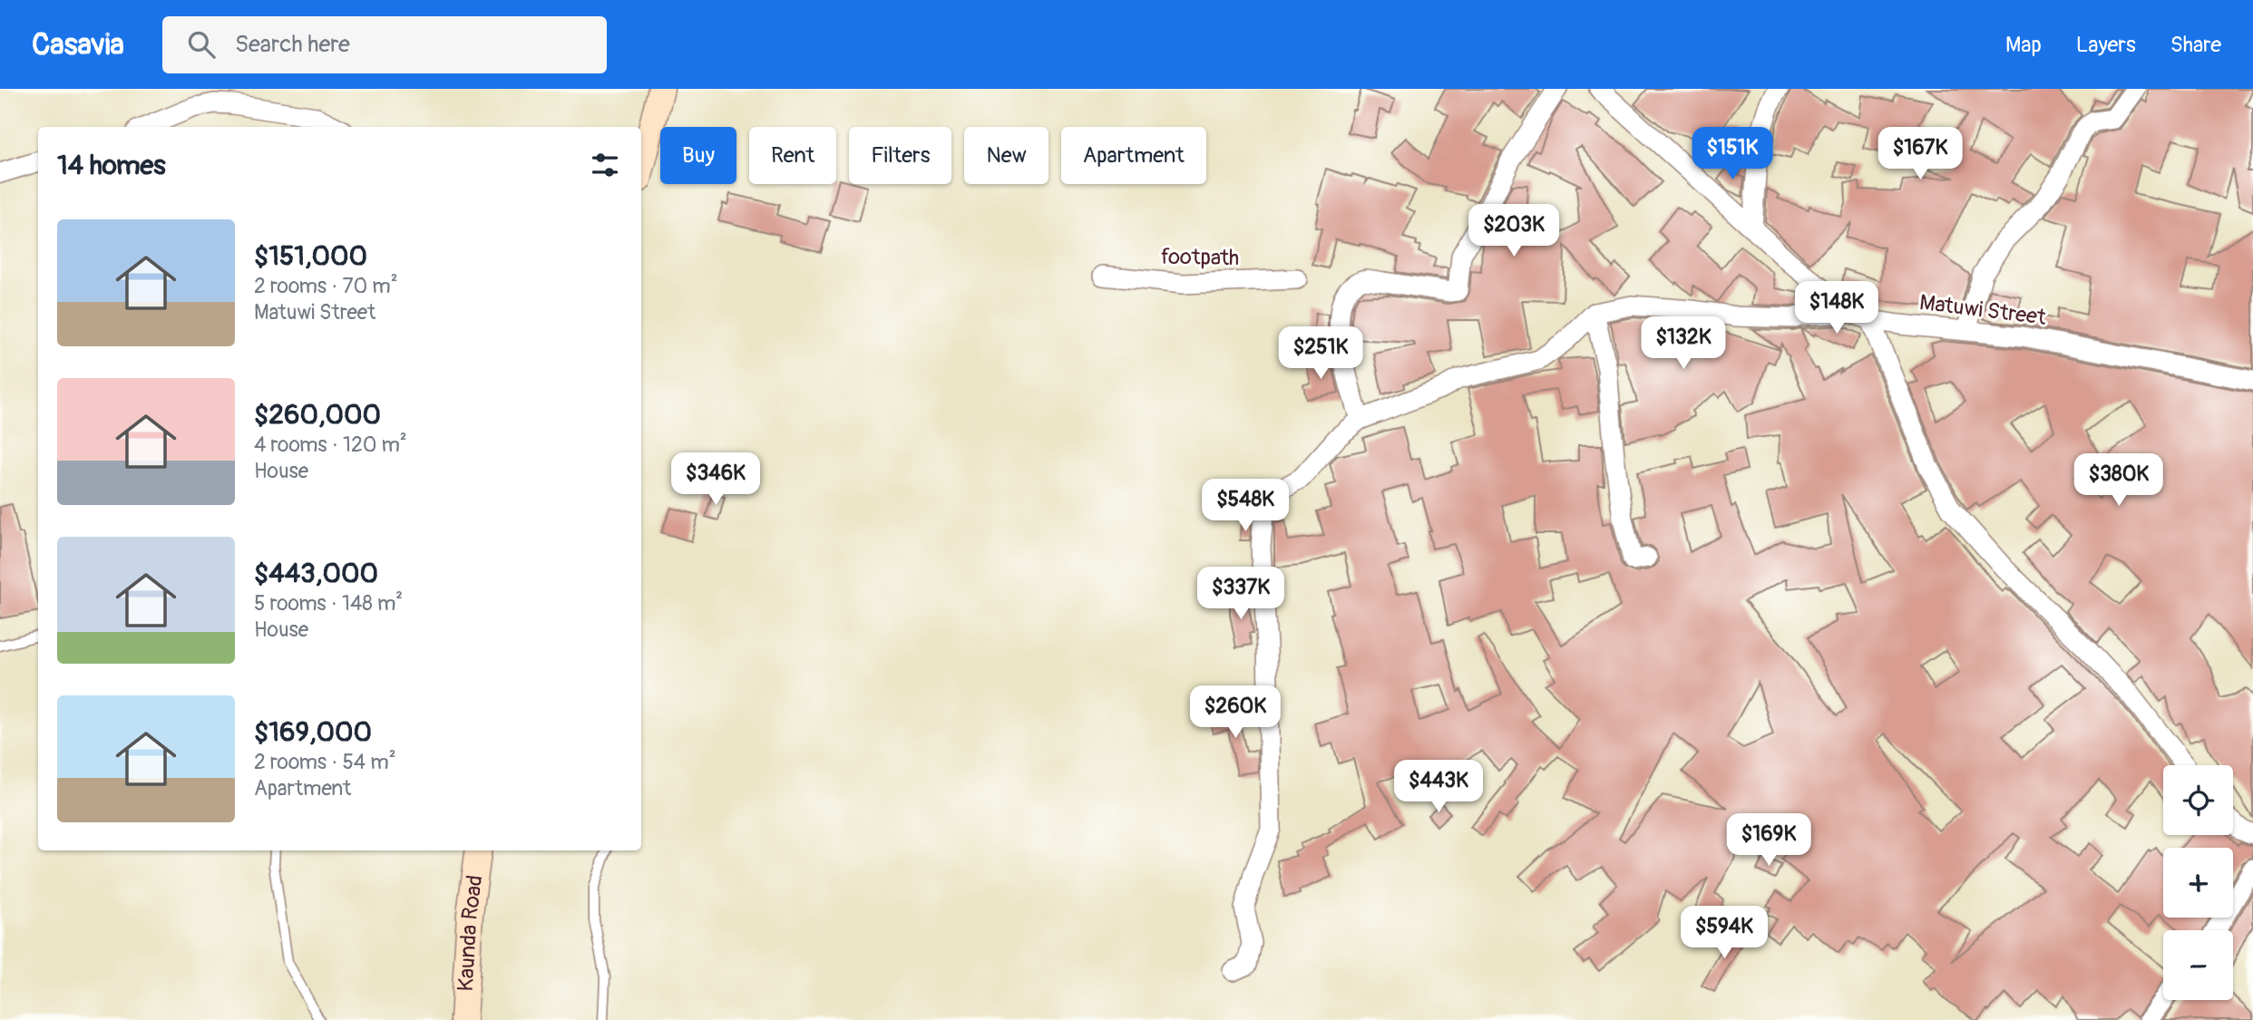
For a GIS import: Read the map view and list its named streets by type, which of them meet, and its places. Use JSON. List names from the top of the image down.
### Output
{
  "streets": {
    "main road": ["Kaunda Road"],
    "street": ["footpath", "Matuwi Street"]
  },
  "page": {
    "header": "Casavia",
    "search": "Search here",
    "nav": ["Map", "Layers", "Share"],
    "price": [
      "$151K",
      "$167K",
      "$203K",
      "$148K",
      "$132K",
      "$251K",
      "$346K",
      "$380K",
      "$548K",
      "$337K",
      "$260K",
      "$443K",
      "$169K",
      "$594K"
    ],
    "chip": [
      "Buy",
      "Rent",
      "Filters",
      "New",
      "Apartment"
    ],
    "heading": "14 homes",
    "list": [
      {
        "name": "$151,000",
        "note": "2 rooms · 70 m² · Matuwi Street"
      },
      {
        "name": "$260,000",
        "note": "4 rooms · 120 m² · House"
      },
      {
        "name": "$443,000",
        "note": "5 rooms · 148 m² · House"
      },
      {
        "name": "$169,000",
        "note": "2 rooms · 54 m² · Apartment"
      }
    ],
    "map_buttons": ["+", "−"]
  }
}
